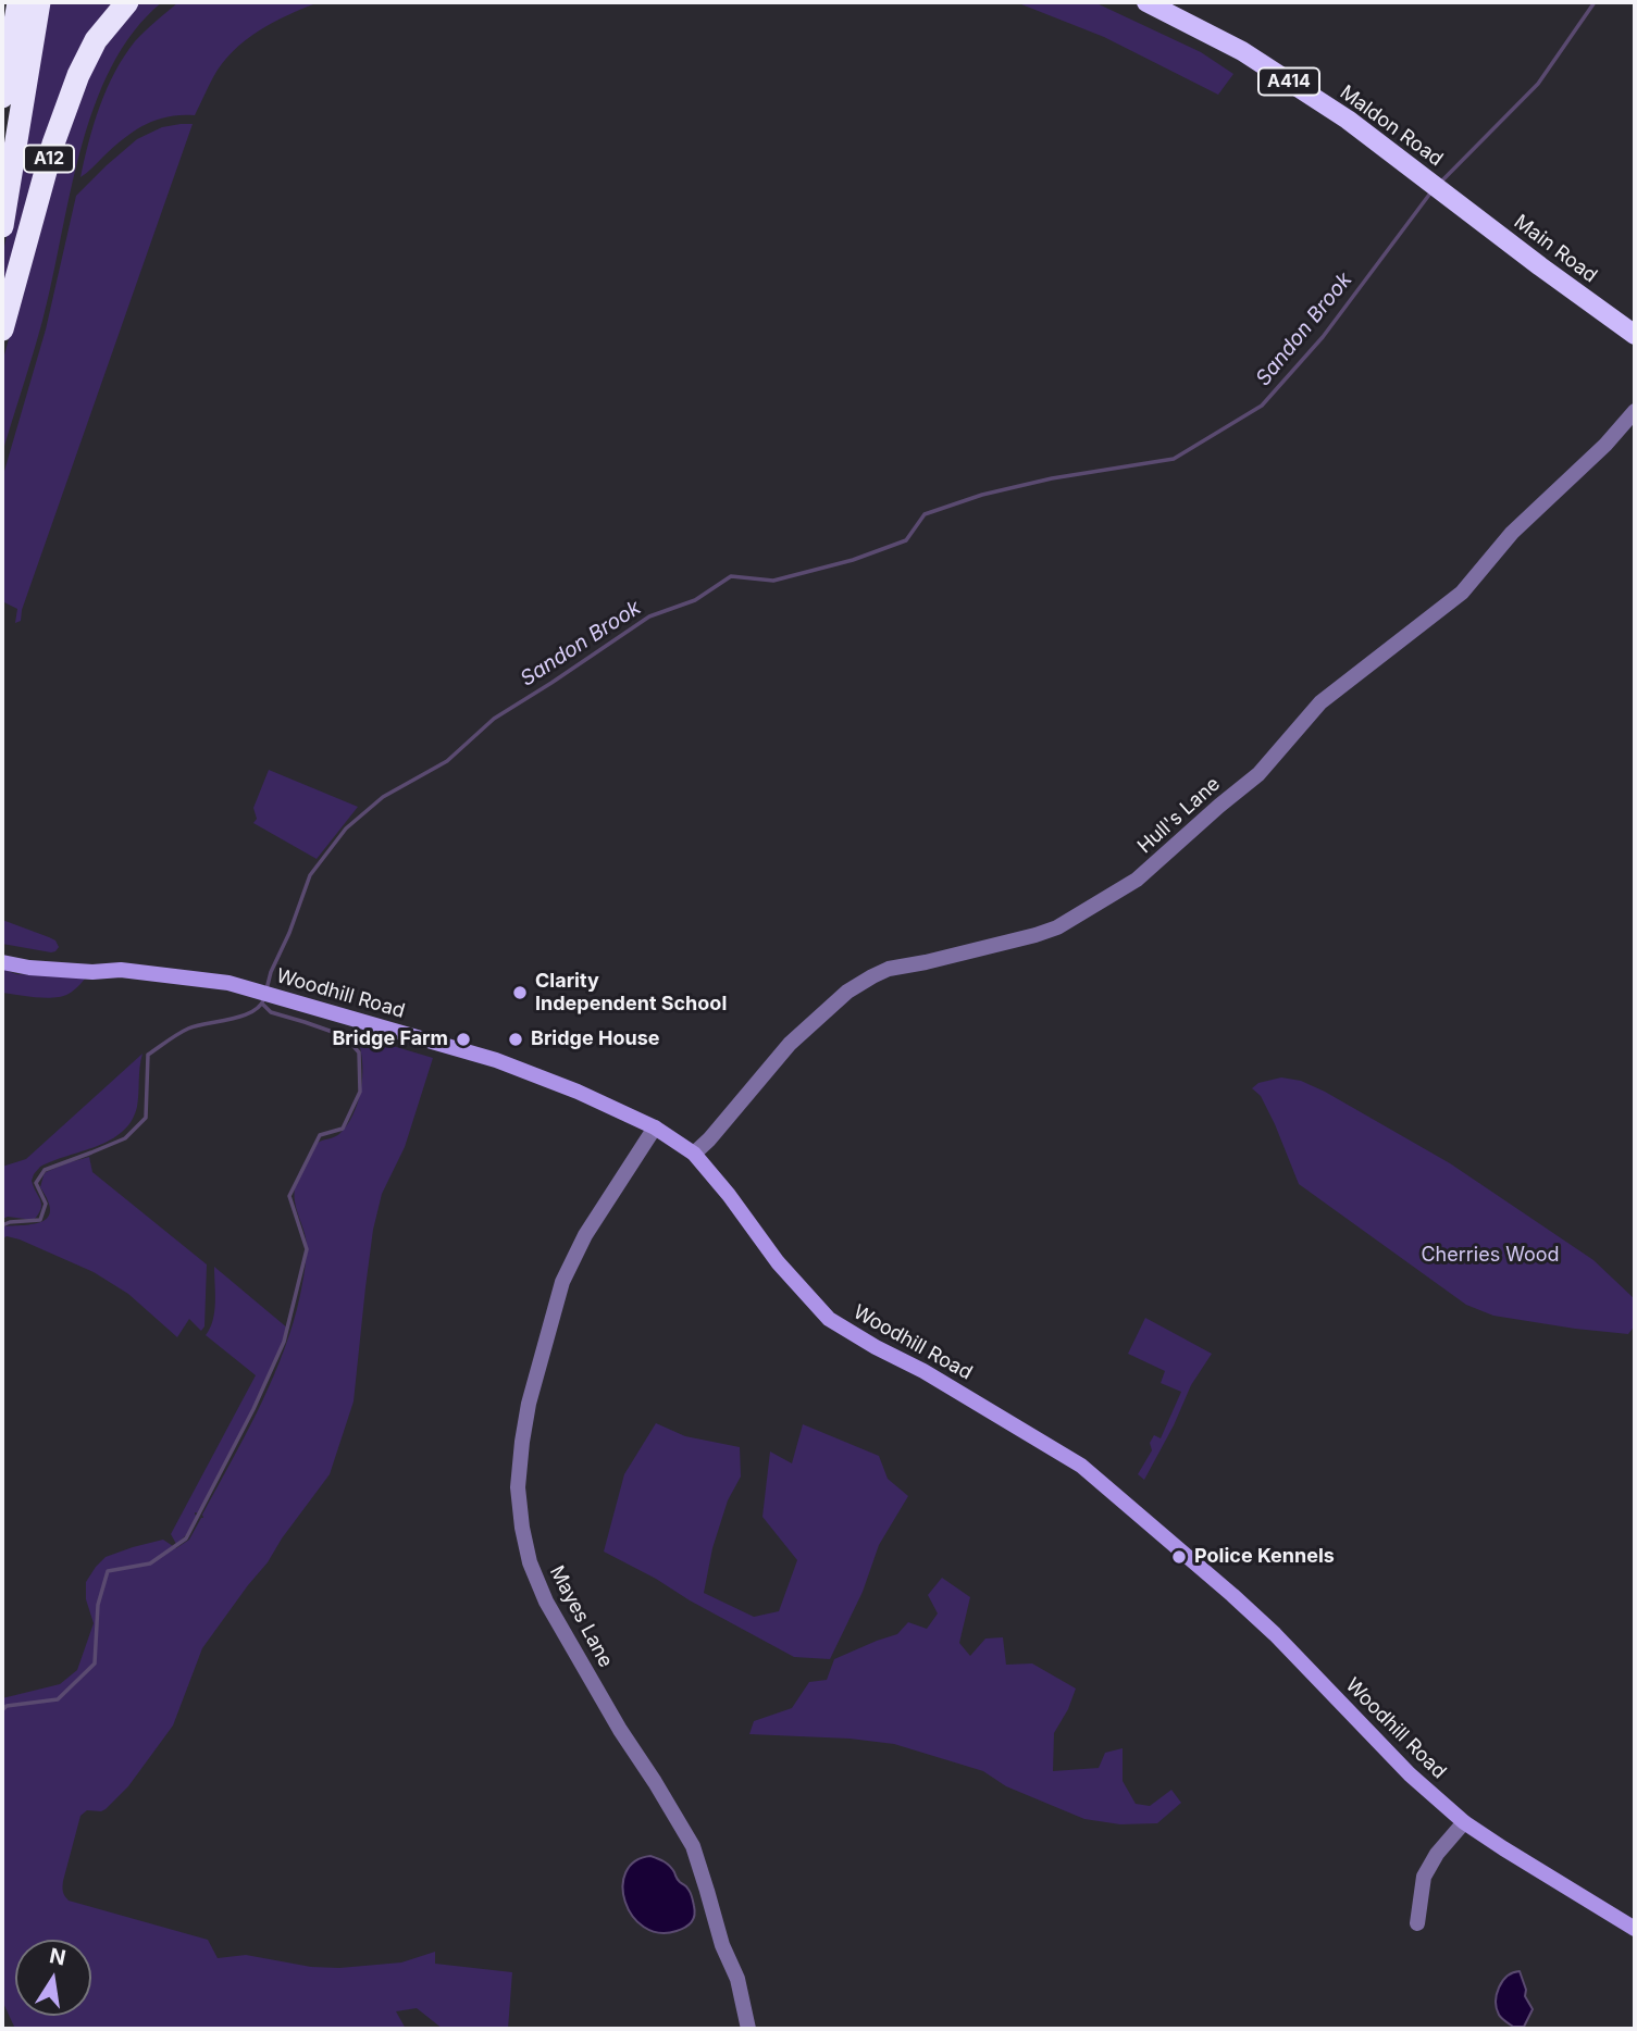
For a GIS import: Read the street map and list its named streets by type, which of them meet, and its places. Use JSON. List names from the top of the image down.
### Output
{
  "streets": {
    "highway": ["A12"],
    "main road": ["A414", "Maldon Road", "Main Road"],
    "street": ["Hull's Lane", "Woodhill Road", "Mayes Lane"]
  },
  "crossings": [
    ["Maldon Road", "Main Road"],
    ["Hull's Lane", "Woodhill Road"],
    ["Woodhill Road", "Mayes Lane"]
  ],
  "water": ["Sandon Brook"],
  "parks": ["Cherries Wood"],
  "places": [
    "Clarity Independent School",
    "Bridge Farm",
    "Bridge House",
    "Police Kennels"
  ],
  "north": "top"
}
